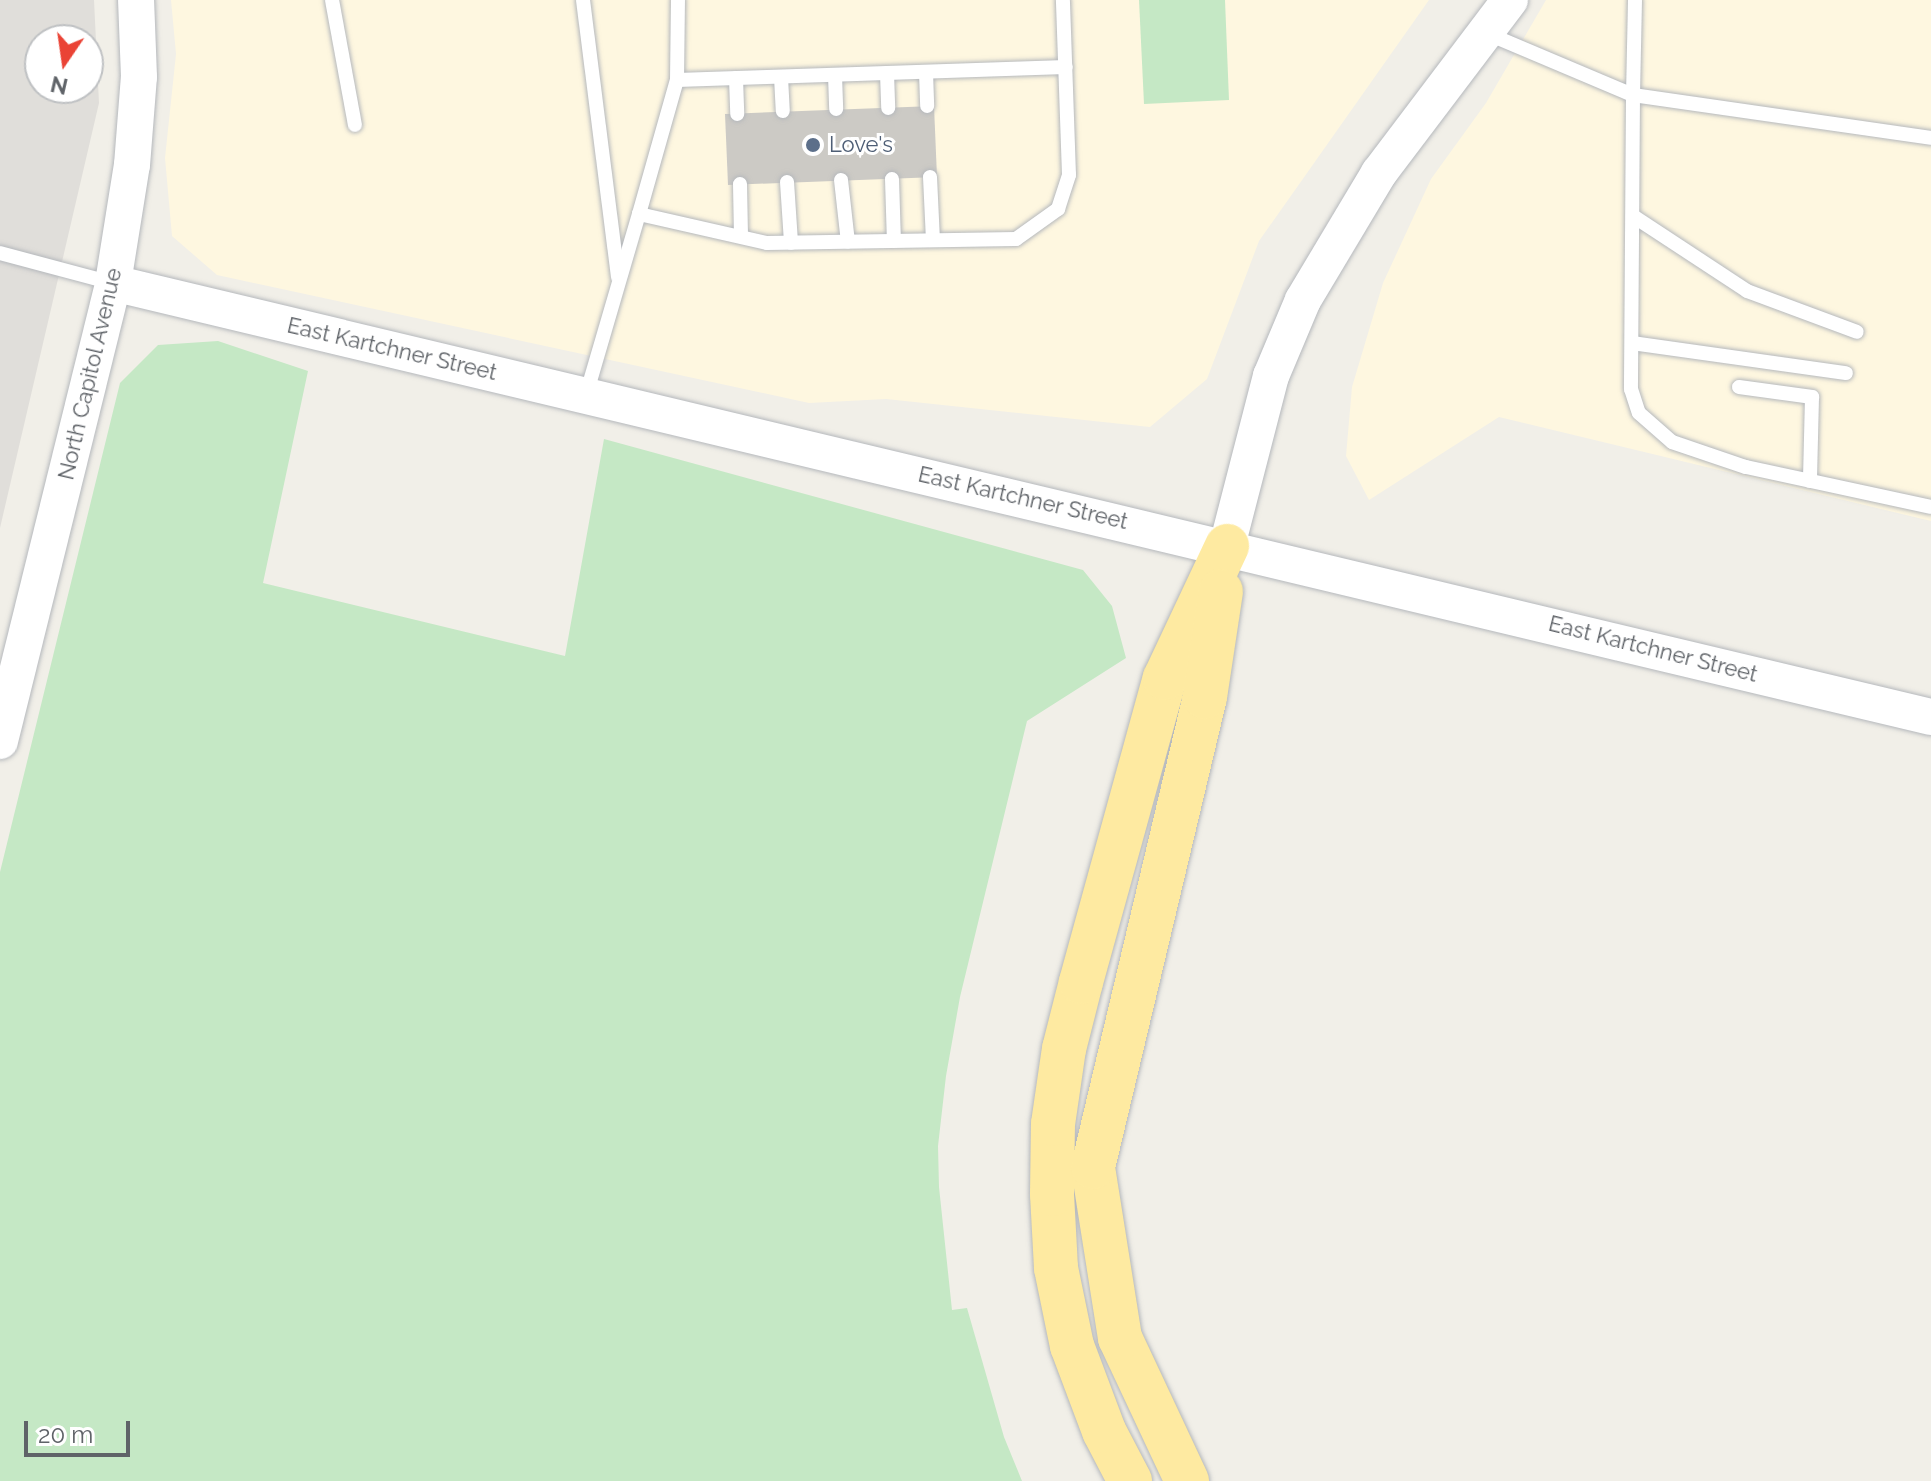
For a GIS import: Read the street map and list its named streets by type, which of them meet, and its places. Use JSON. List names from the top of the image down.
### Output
{
  "streets": {
    "street": ["East Kartchner Street", "North Capitol Avenue"]
  },
  "crossings": [
    ["East Kartchner Street", "North Capitol Avenue"]
  ],
  "places": ["Love's"],
  "scale_bar": "20 m",
  "north": "bottom"
}
